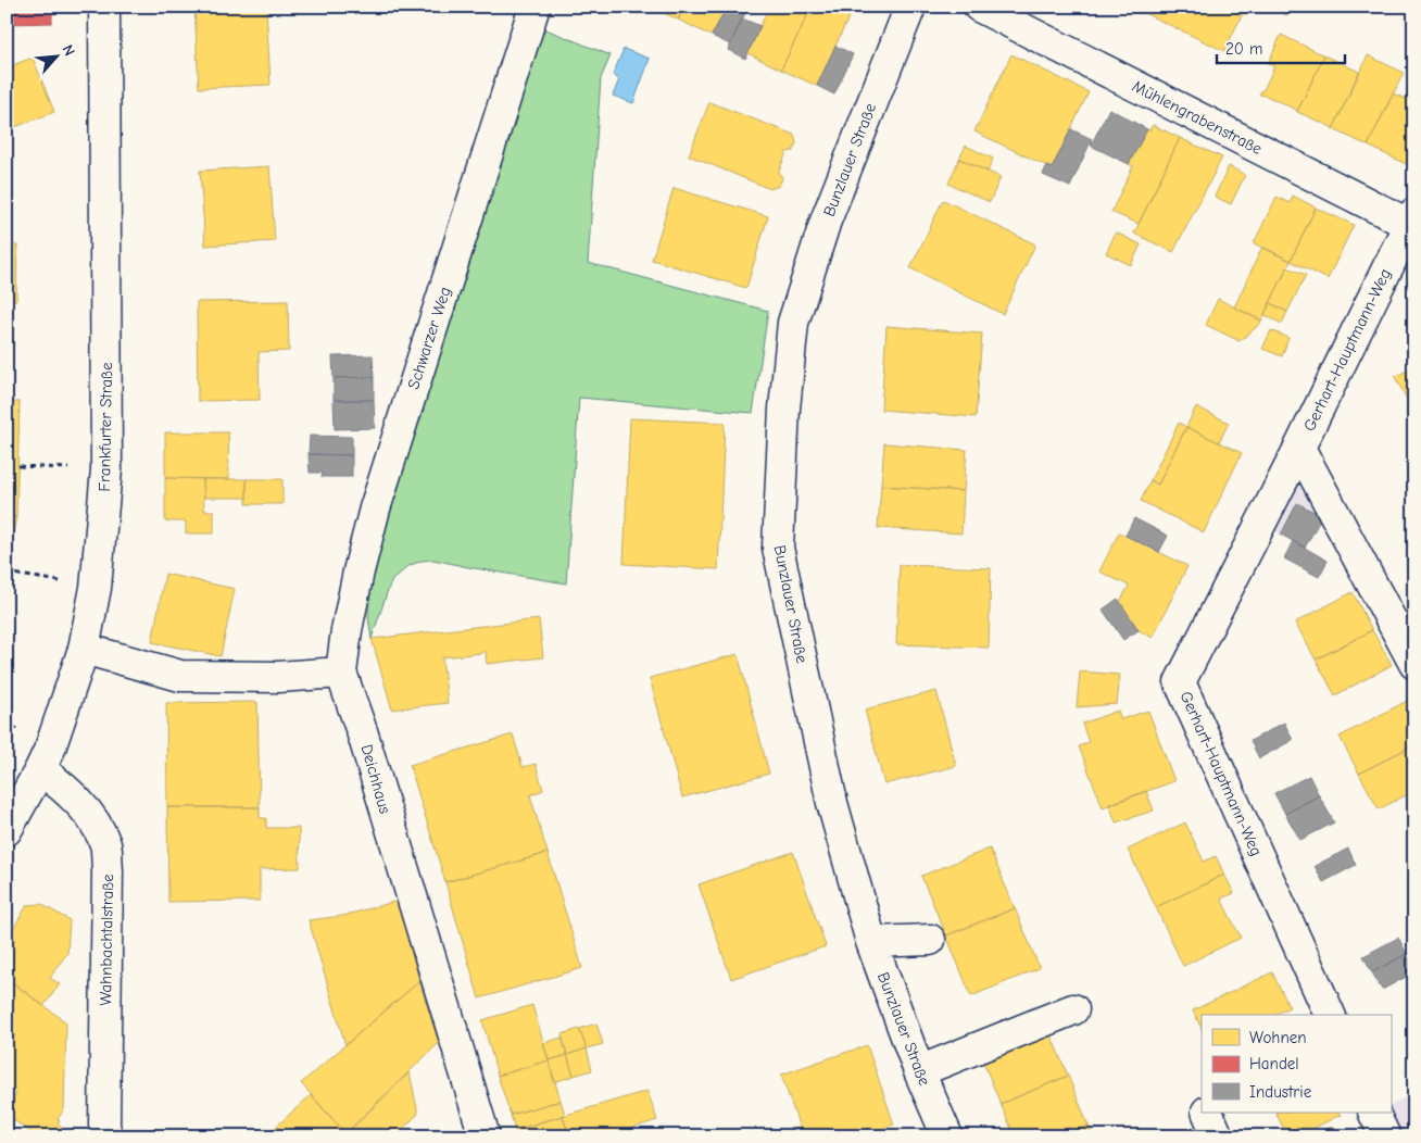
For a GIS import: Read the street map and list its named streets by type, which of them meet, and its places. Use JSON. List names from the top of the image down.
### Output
{
  "streets": {
    "street": [
      "Mühlengrabenstraße",
      "Bunzlauer Straße",
      "Schwarzer Weg",
      "Gerhart-Hauptmann-Weg",
      "Frankfurter Straße",
      "Deichhaus",
      "Wahnbachtalstraße"
    ]
  },
  "crossings": [
    ["Mühlengrabenstraße", "Gerhart-Hauptmann-Weg"],
    ["Schwarzer Weg", "Deichhaus"],
    ["Frankfurter Straße", "Wahnbachtalstraße"]
  ],
  "legend": ["Wohnen", "Handel", "Industrie"],
  "scale_bar": "20 m",
  "north": "top right"
}
